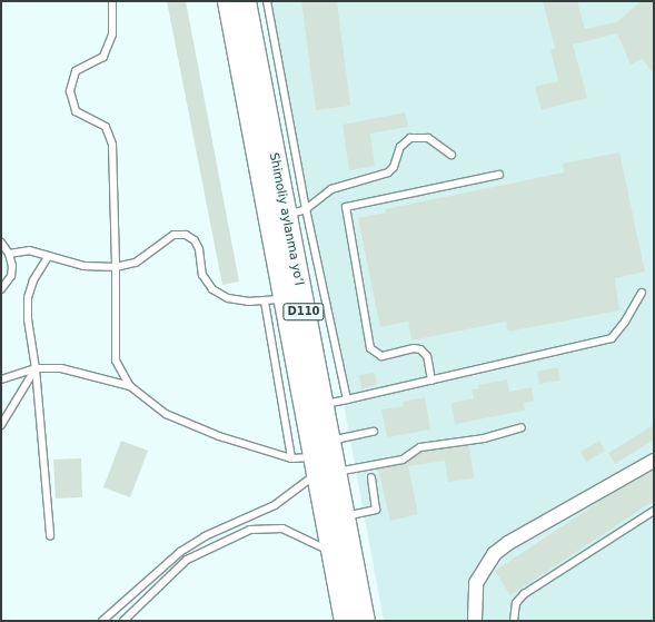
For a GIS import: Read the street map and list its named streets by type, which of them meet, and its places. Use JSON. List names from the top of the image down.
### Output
{
  "streets": {
    "main road": ["Shimoliy aylanma yoʻl", "D110"]
  }
}
